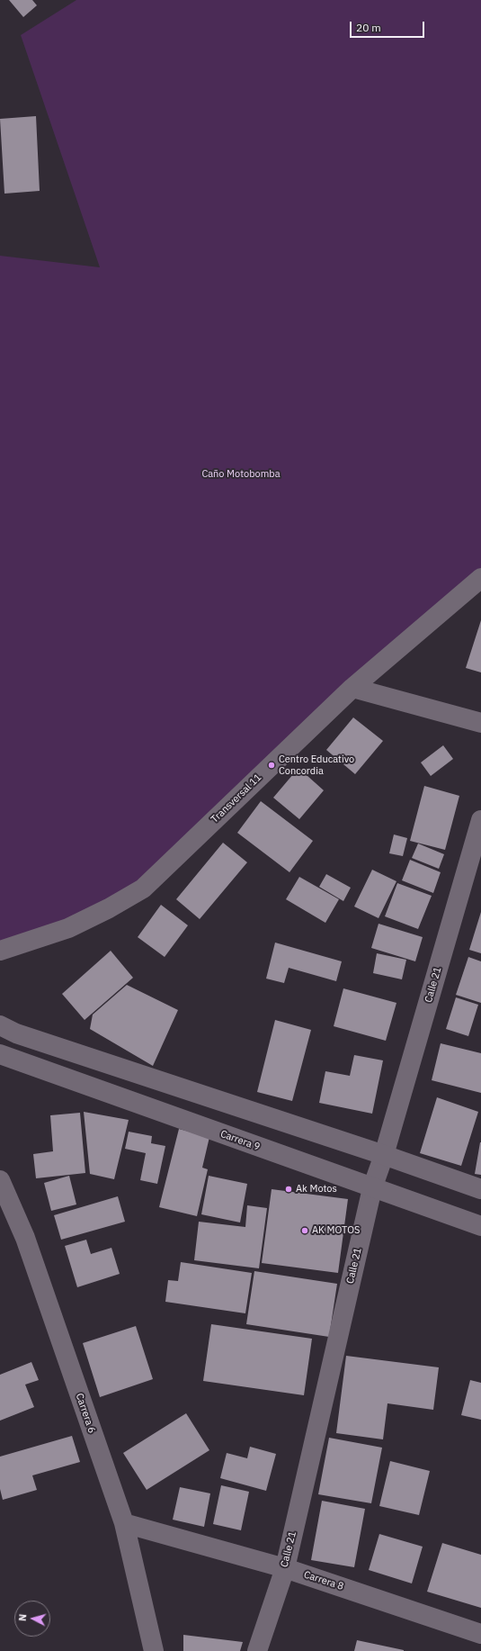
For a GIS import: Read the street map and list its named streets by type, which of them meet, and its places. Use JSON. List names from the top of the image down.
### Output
{
  "streets": {
    "street": [
      "Transversal 11",
      "Calle 21",
      "Carrera 9",
      "Carrera 6",
      "Carrera 8"
    ]
  },
  "crossings": [
    ["Calle 21", "Carrera 9"],
    ["Calle 21", "Carrera 8"],
    ["Carrera 6", "Carrera 8"]
  ],
  "parks": ["Caño Motobomba"],
  "places": ["Centro Educativo Concordia", "Ak Motos", "AK MOTOS"],
  "scale_bar": "20 m",
  "north": "left"
}
